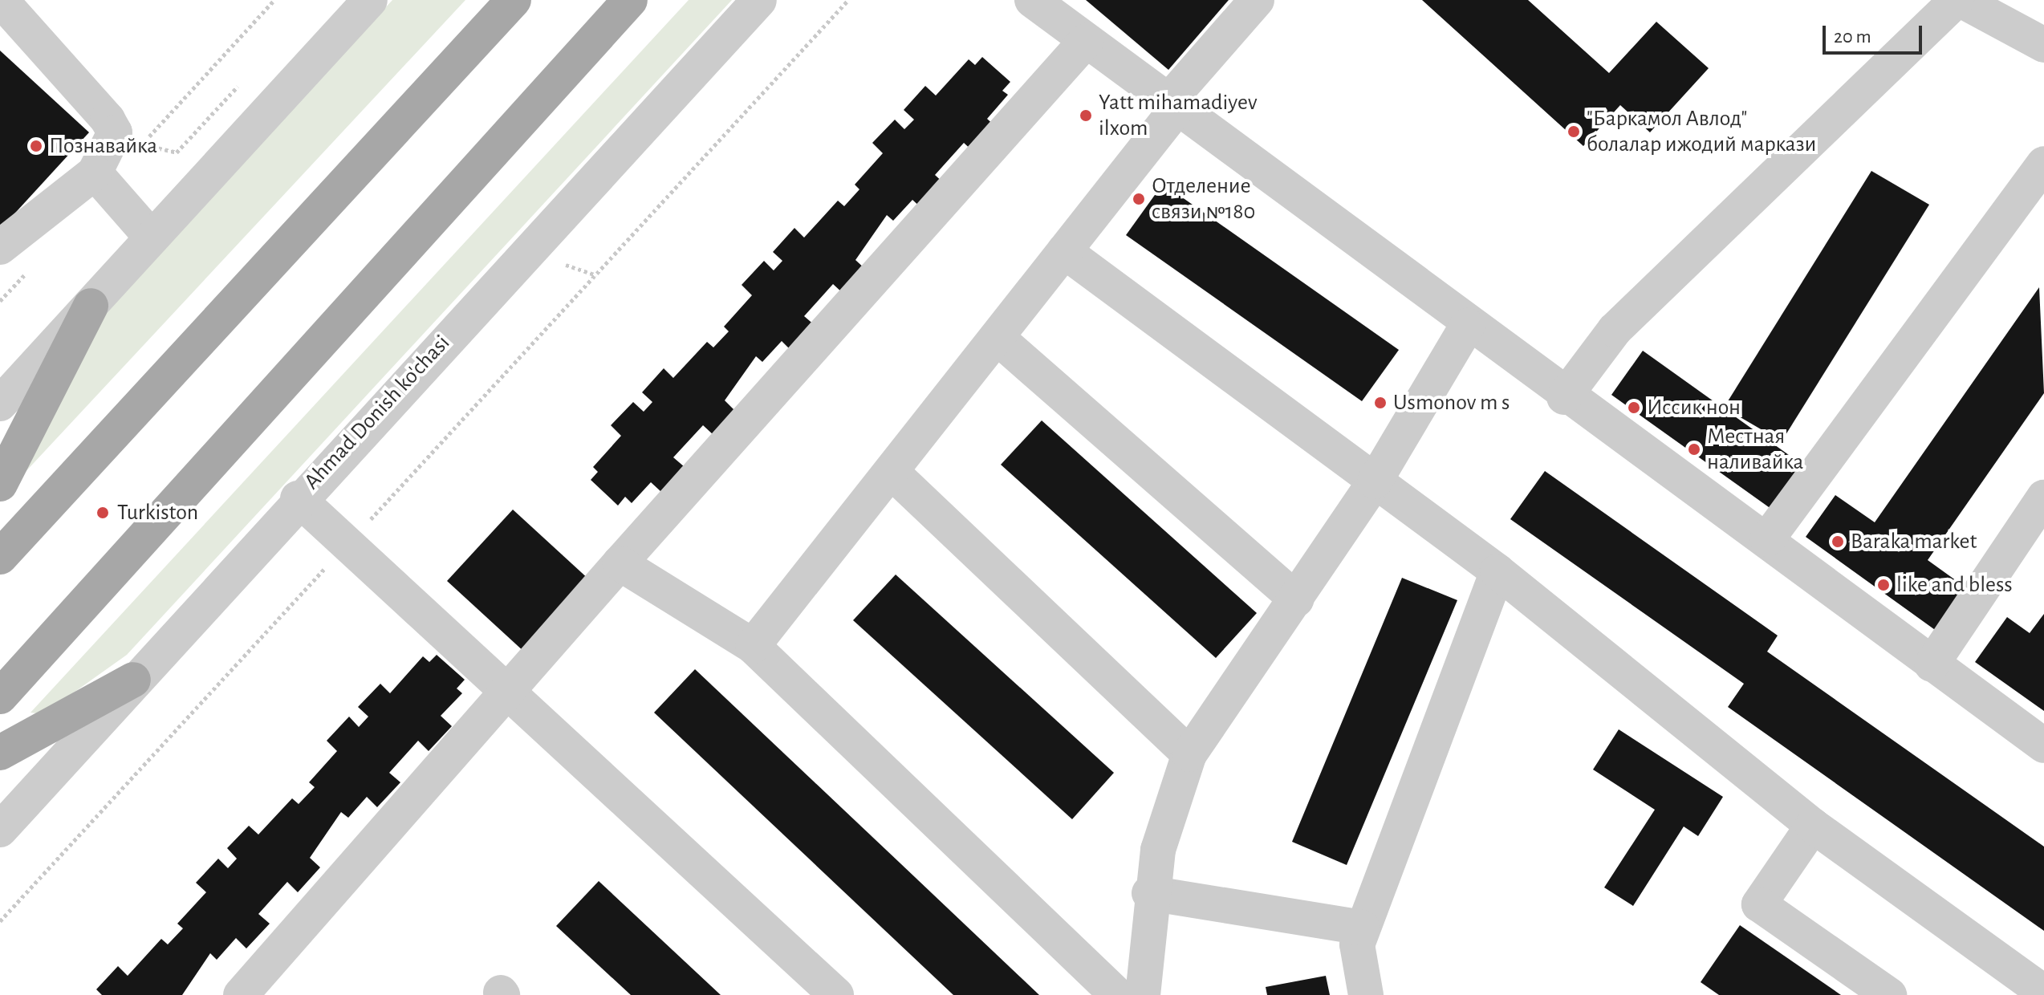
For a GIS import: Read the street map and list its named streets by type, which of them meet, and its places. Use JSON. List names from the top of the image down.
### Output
{
  "streets": {
    "street": ["Ahmad Donish ko'chasi"]
  },
  "places": [
    "Yatt mihamadiyev ilxom",
    "\"Баркамол Авлод\" болалар ижодий маркази",
    "Познавайка",
    "Отделение связи №180",
    "Usmonov m s",
    "Иссик нон",
    "Местная наливайка",
    "Turkiston",
    "Baraka market",
    "like and bless"
  ],
  "scale_bar": "20 m"
}
